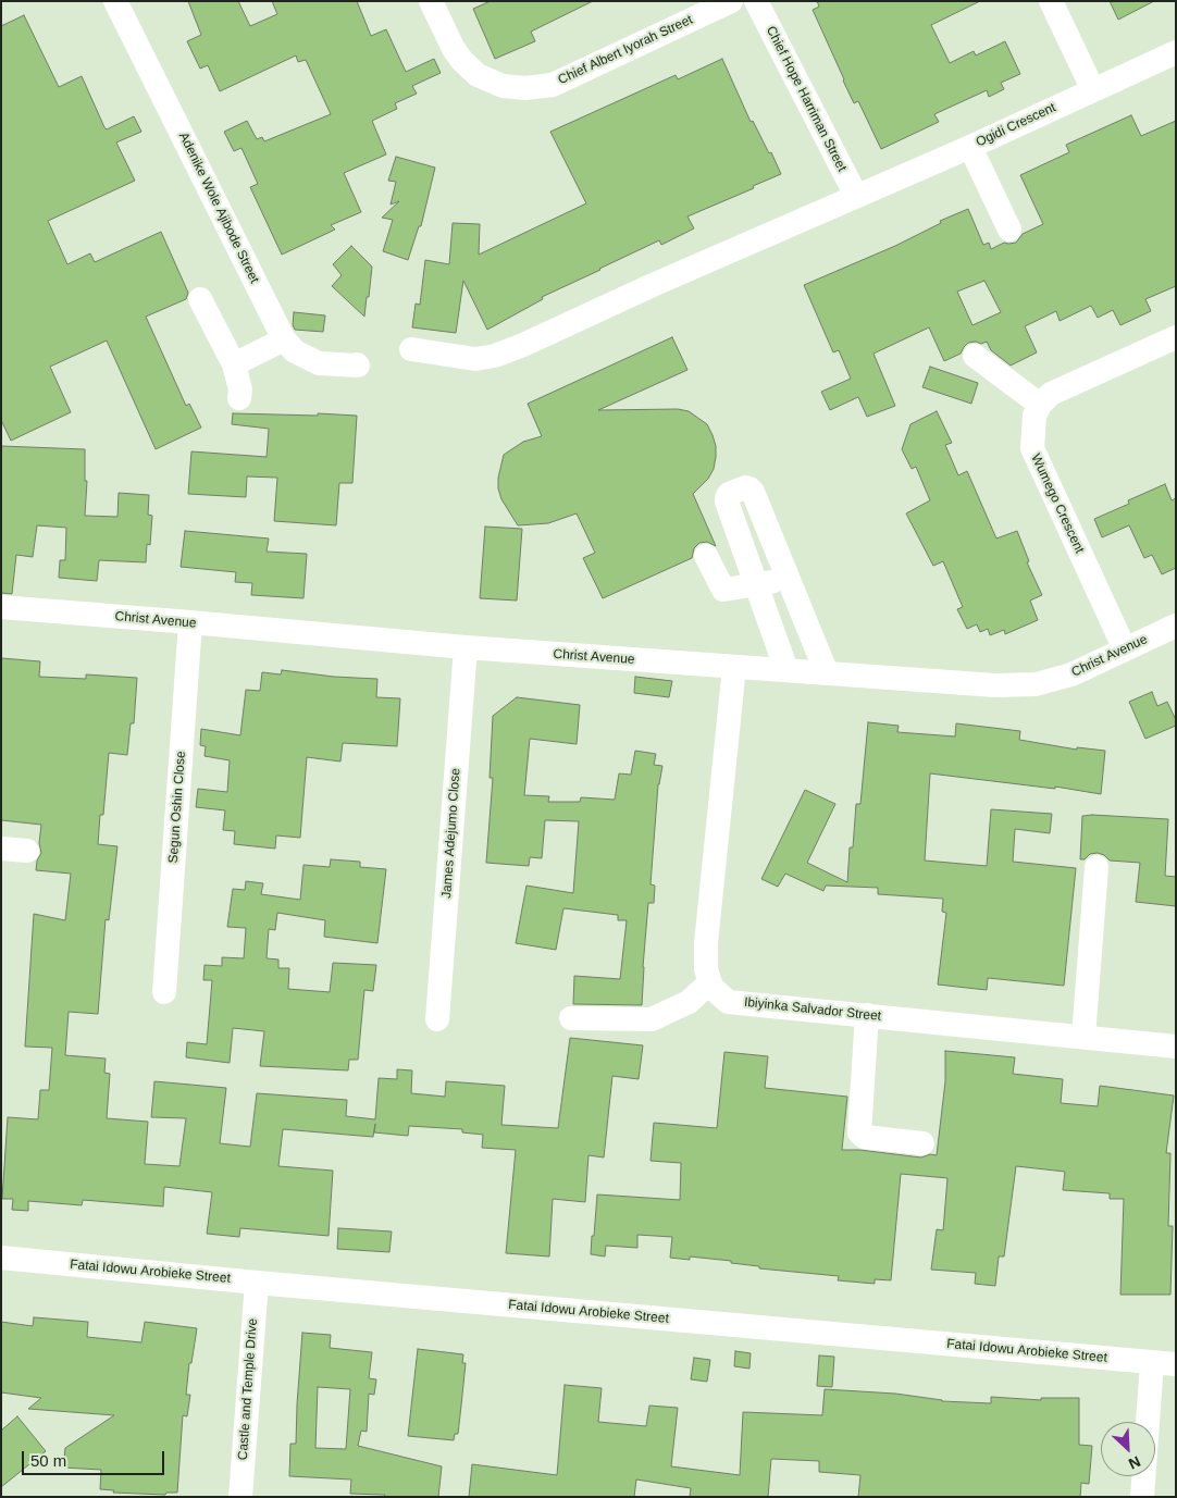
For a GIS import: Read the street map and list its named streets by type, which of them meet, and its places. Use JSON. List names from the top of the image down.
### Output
{
  "streets": {
    "street": [
      "Chief Albert Iyorah Street",
      "Chief Hope Harriman Street",
      "Ogidi Crescent",
      "Adenike Wole Ajibode Street",
      "Wumego Crescent",
      "Christ Avenue",
      "Segun Oshin Close",
      "James Adejumo Close",
      "Ibiyinka Salvador Street",
      "Fatai Idowu Arobieke Street",
      "Castle and Temple Drive"
    ]
  },
  "crossings": [
    ["Chief Hope Harriman Street", "Ogidi Crescent"],
    ["Wumego Crescent", "Christ Avenue"],
    ["Christ Avenue", "Segun Oshin Close"],
    ["Christ Avenue", "James Adejumo Close"],
    ["Fatai Idowu Arobieke Street", "Castle and Temple Drive"]
  ],
  "scale_bar": "50 m",
  "north": "bottom right"
}
